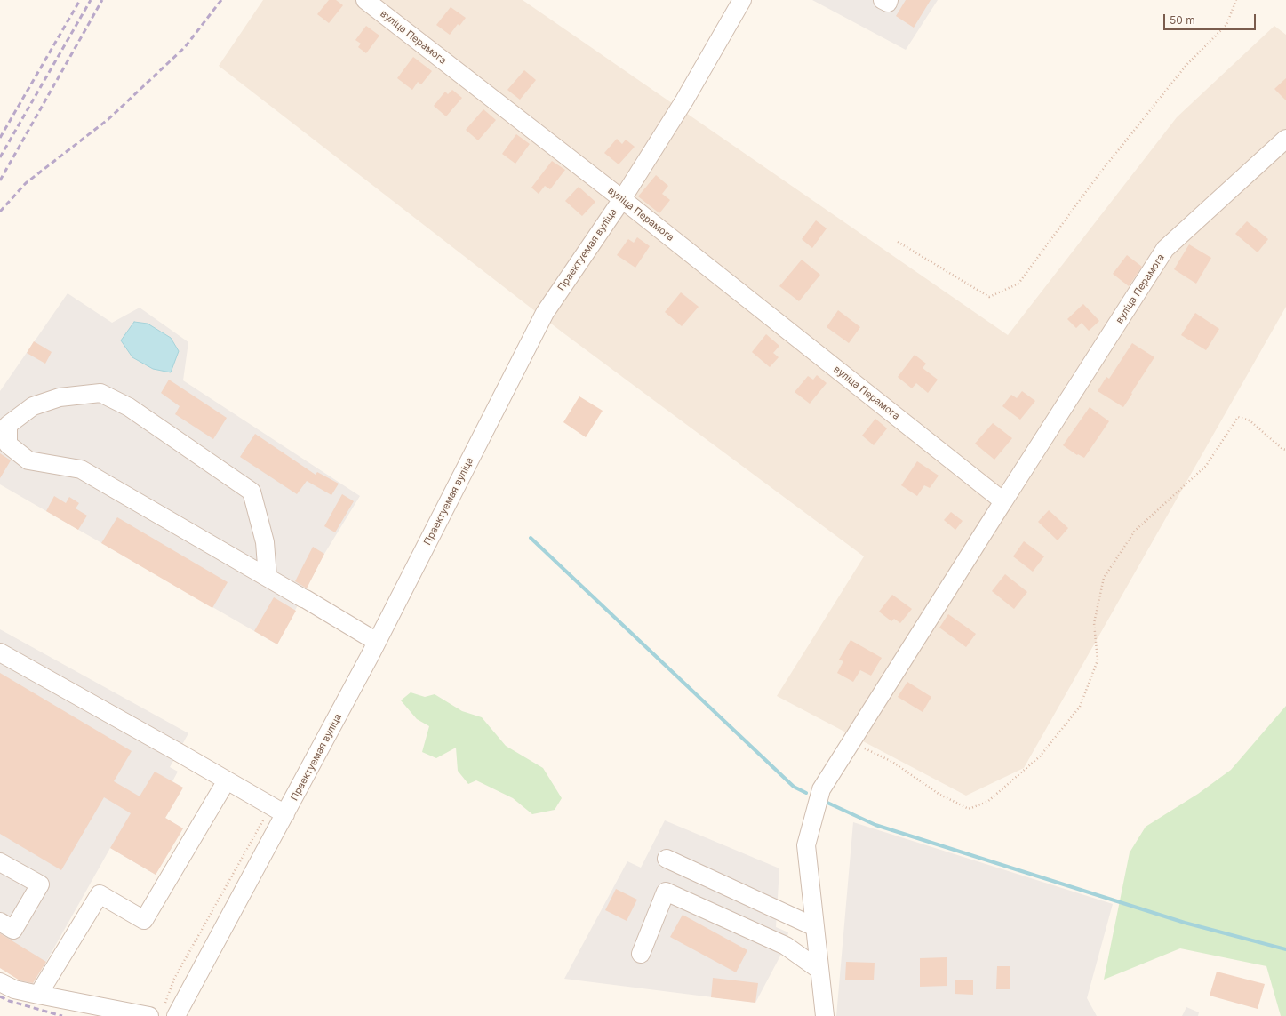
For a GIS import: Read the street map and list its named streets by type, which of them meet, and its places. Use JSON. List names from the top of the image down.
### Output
{
  "streets": {
    "street": ["вуліца Перамога", "Праектуемая вуліца"]
  },
  "crossings": [
    ["вуліца Перамога", "Праектуемая вуліца"]
  ],
  "scale_bar": "50 m"
}
